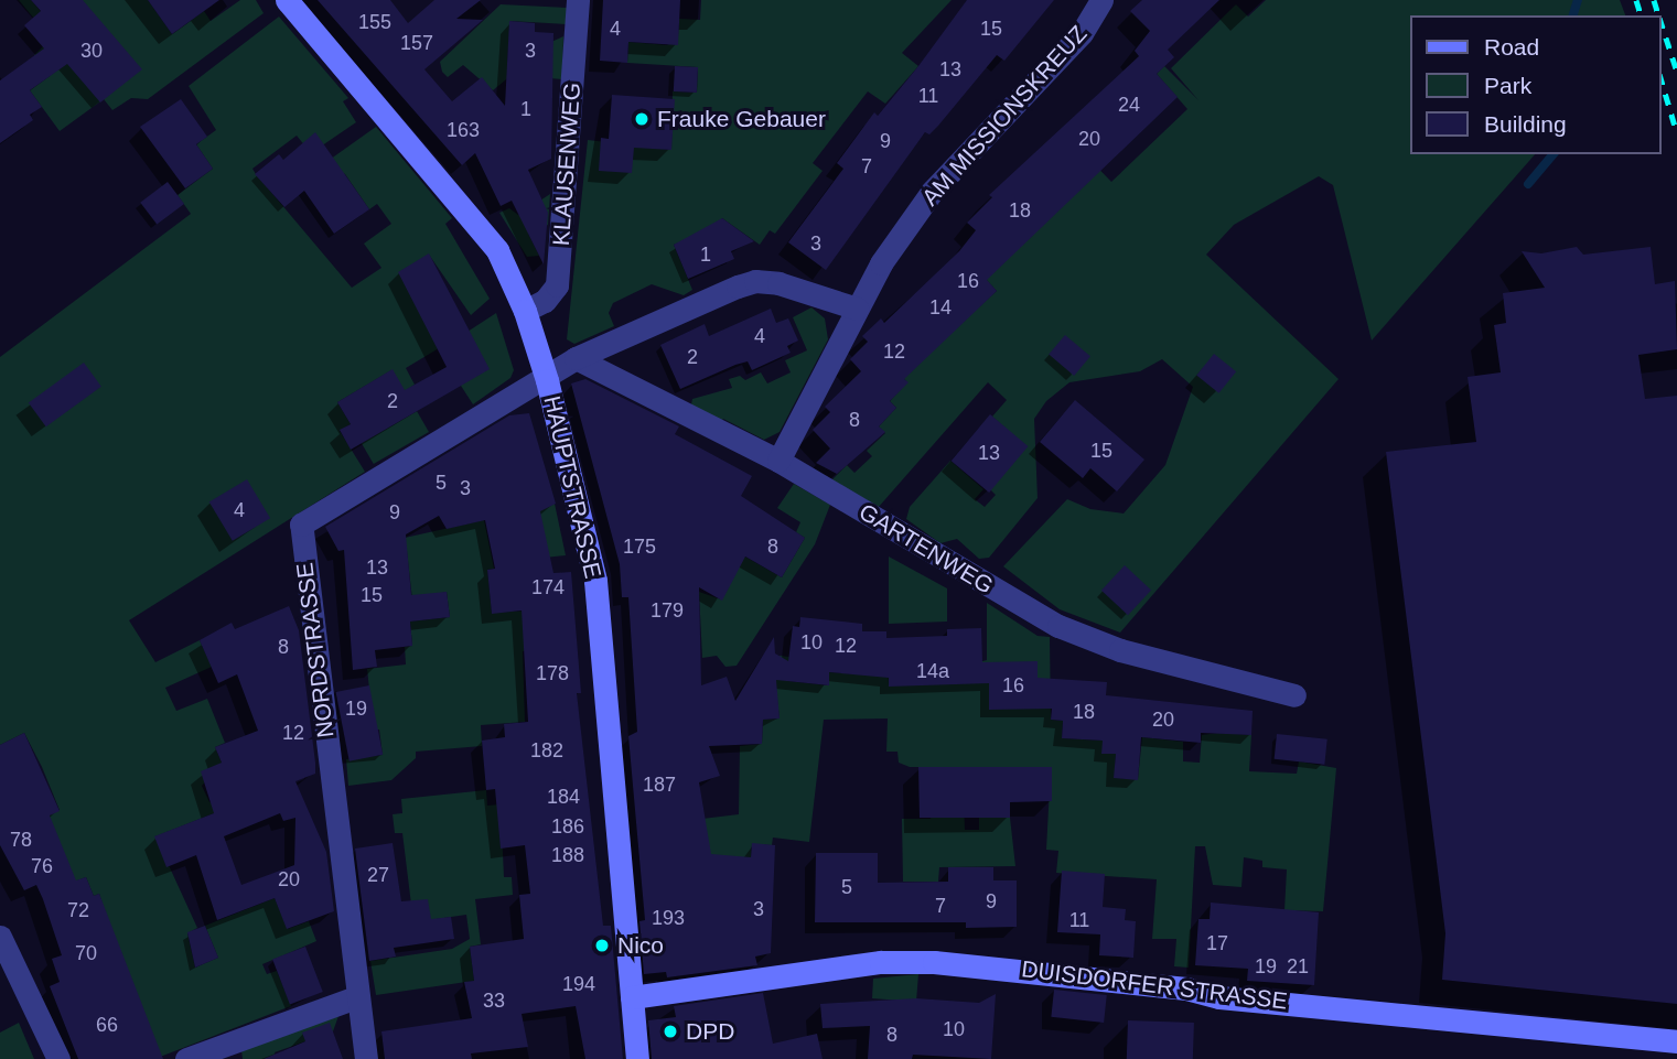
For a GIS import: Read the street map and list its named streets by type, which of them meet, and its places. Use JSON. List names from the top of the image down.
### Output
{
  "streets": {
    "main road": ["HAUPTSTRASSE", "DUISDORFER STRASSE"],
    "street": [
      "AM MISSIONSKREUZ",
      "KLAUSENWEG",
      "GARTENWEG",
      "NORDSTRASSE"
    ]
  },
  "crossings": [
    ["AM MISSIONSKREUZ", "GARTENWEG"],
    ["KLAUSENWEG", "HAUPTSTRASSE"],
    ["HAUPTSTRASSE", "NORDSTRASSE"],
    ["HAUPTSTRASSE", "DUISDORFER STRASSE"]
  ],
  "places": ["Frauke Gebauer", "Nico", "DPD"],
  "house_numbers": [
    "155",
    "4",
    "15",
    "157",
    "30",
    "3",
    "13",
    "11",
    "24",
    "1",
    "163",
    "20",
    "9",
    "7",
    "18",
    "3",
    "1",
    "16",
    "14",
    "4",
    "12",
    "2",
    "2",
    "8",
    "15",
    "13",
    "5",
    "3",
    "4",
    "9",
    "175",
    "8",
    "13",
    "174",
    "15",
    "179",
    "10",
    "12",
    "8",
    "14a",
    "178",
    "16",
    "19",
    "18",
    "20",
    "12",
    "182",
    "187",
    "184",
    "186",
    "78",
    "188",
    "76",
    "27",
    "20",
    "5",
    "9",
    "7",
    "3",
    "72",
    "193",
    "11",
    "17",
    "70",
    "19",
    "21",
    "194",
    "33",
    "66",
    "10",
    "8"
  ],
  "legend": ["Road", "Park", "Building"]
}
